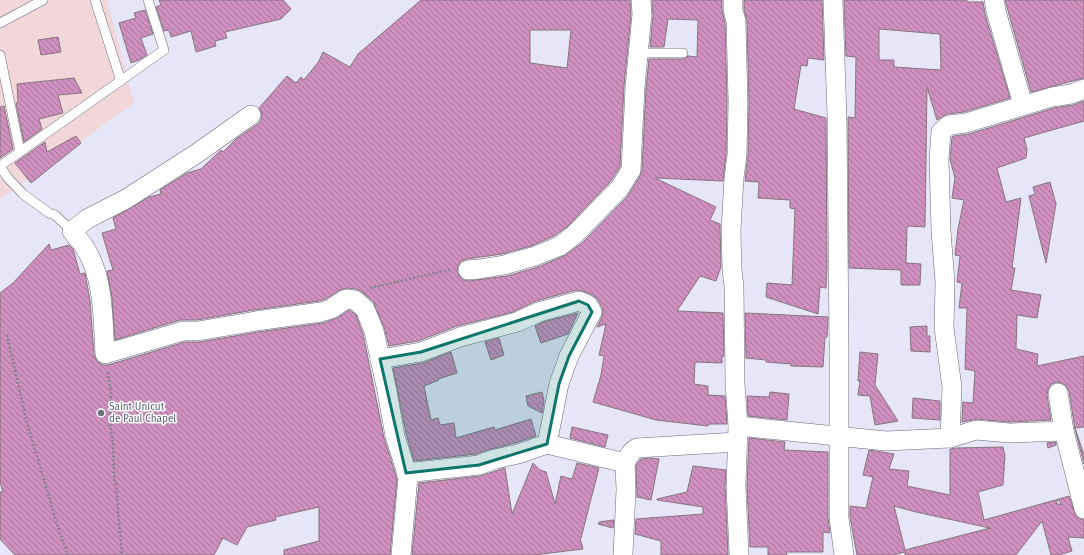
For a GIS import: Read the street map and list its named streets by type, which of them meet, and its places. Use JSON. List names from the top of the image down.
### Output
{
  "places": ["Saint Unicut de Paul Chapel"]
}
